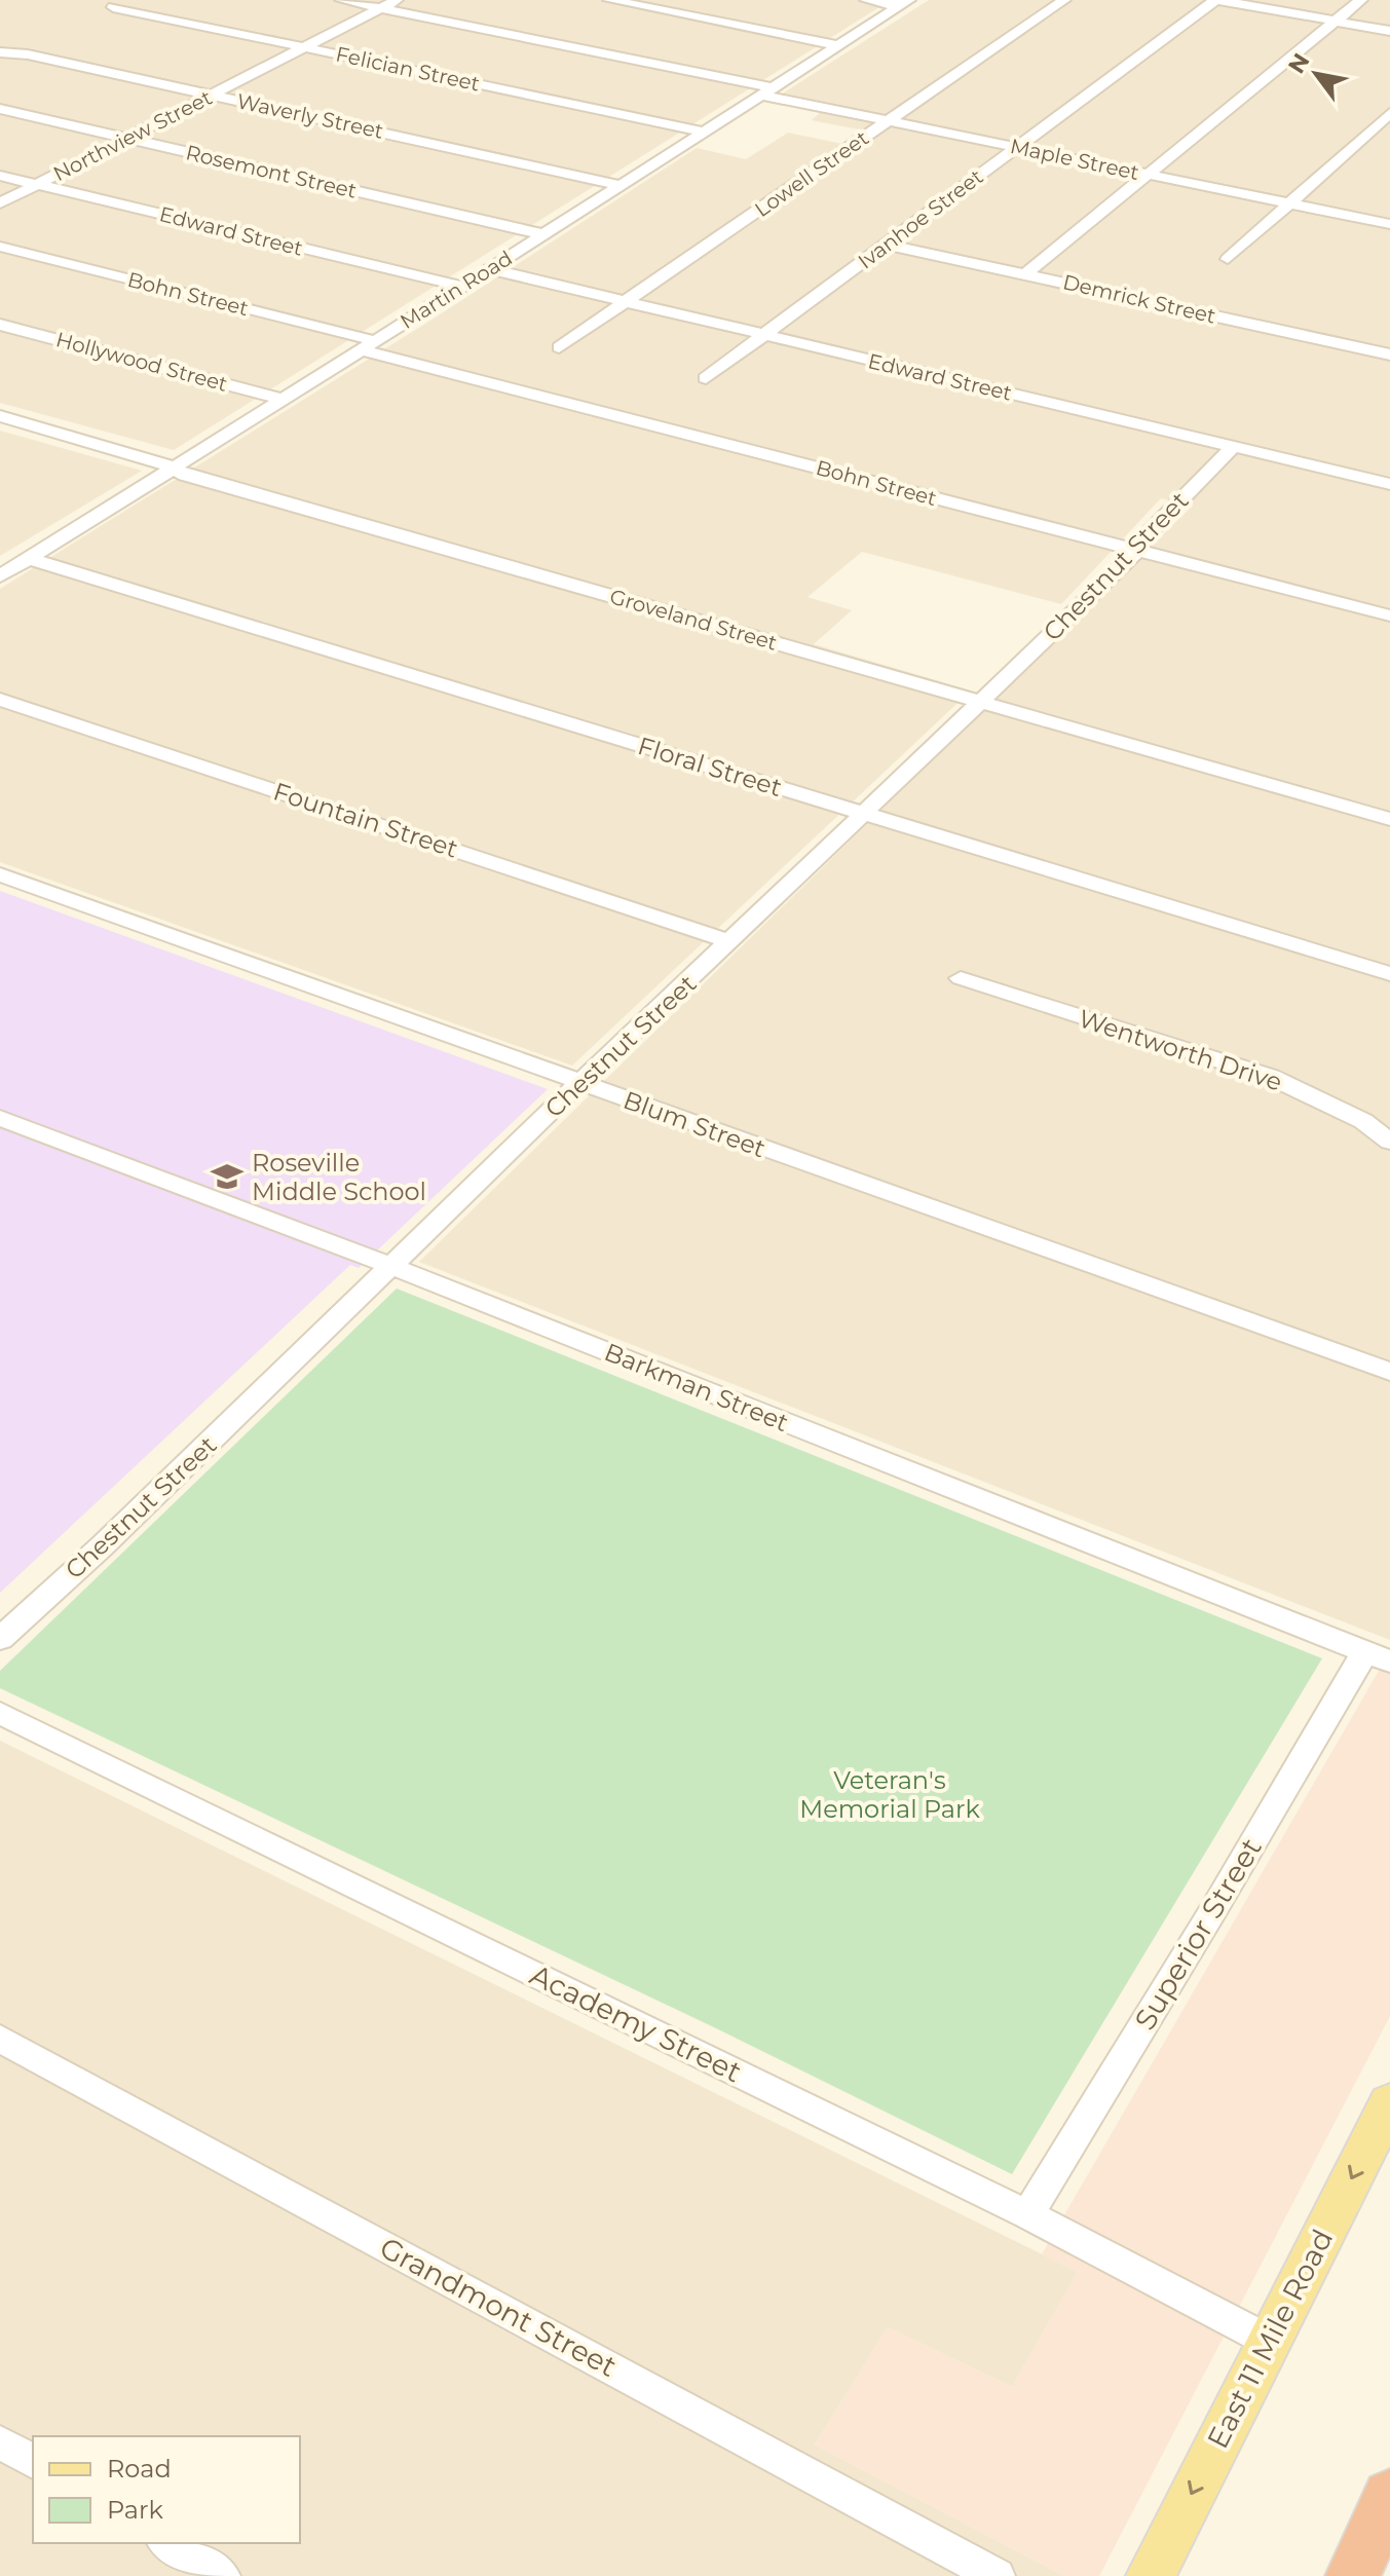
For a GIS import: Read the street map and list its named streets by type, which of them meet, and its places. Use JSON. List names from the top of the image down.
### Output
{
  "streets": {
    "main road": ["East 11 Mile Road"],
    "street": [
      "Felician Street",
      "Waverly Street",
      "Northview Street",
      "Maple Street",
      "Rosemont Street",
      "Lowell Street",
      "Ivanhoe Street",
      "Edward Street",
      "Martin Road",
      "Bohn Street",
      "Demrick Street",
      "Hollywood Street",
      "Chestnut Street",
      "Groveland Street",
      "Floral Street",
      "Fountain Street",
      "Wentworth Drive",
      "Blum Street",
      "Barkman Street",
      "Superior Street",
      "Academy Street",
      "Grandmont Street"
    ]
  },
  "crossings": [
    ["Felician Street", "Northview Street"],
    ["Felician Street", "Martin Road"],
    ["Waverly Street", "Northview Street"],
    ["Waverly Street", "Martin Road"],
    ["Northview Street", "Maple Street"],
    ["Northview Street", "Rosemont Street"],
    ["Northview Street", "Edward Street"],
    ["Maple Street", "Lowell Street"],
    ["Maple Street", "Ivanhoe Street"],
    ["Maple Street", "Martin Road"],
    ["Rosemont Street", "Martin Road"],
    ["Lowell Street", "Edward Street"],
    ["Ivanhoe Street", "Edward Street"],
    ["Ivanhoe Street", "Demrick Street"],
    ["Edward Street", "Martin Road"],
    ["Edward Street", "Chestnut Street"],
    ["Martin Road", "Bohn Street"],
    ["Martin Road", "Hollywood Street"],
    ["Martin Road", "Groveland Street"],
    ["Martin Road", "Floral Street"],
    ["Bohn Street", "Chestnut Street"],
    ["Chestnut Street", "Groveland Street"],
    ["Chestnut Street", "Floral Street"],
    ["Chestnut Street", "Fountain Street"],
    ["Chestnut Street", "Blum Street"],
    ["Chestnut Street", "Barkman Street"],
    ["Barkman Street", "Superior Street"],
    ["Superior Street", "Academy Street"],
    ["Academy Street", "East 11 Mile Road"]
  ],
  "one_way": ["East 11 Mile Road"],
  "parks": ["Veteran's Memorial Park"],
  "places": {
    "school or university": ["Roseville Middle School"]
  },
  "legend": ["Road", "Park"],
  "north": "top left"
}
